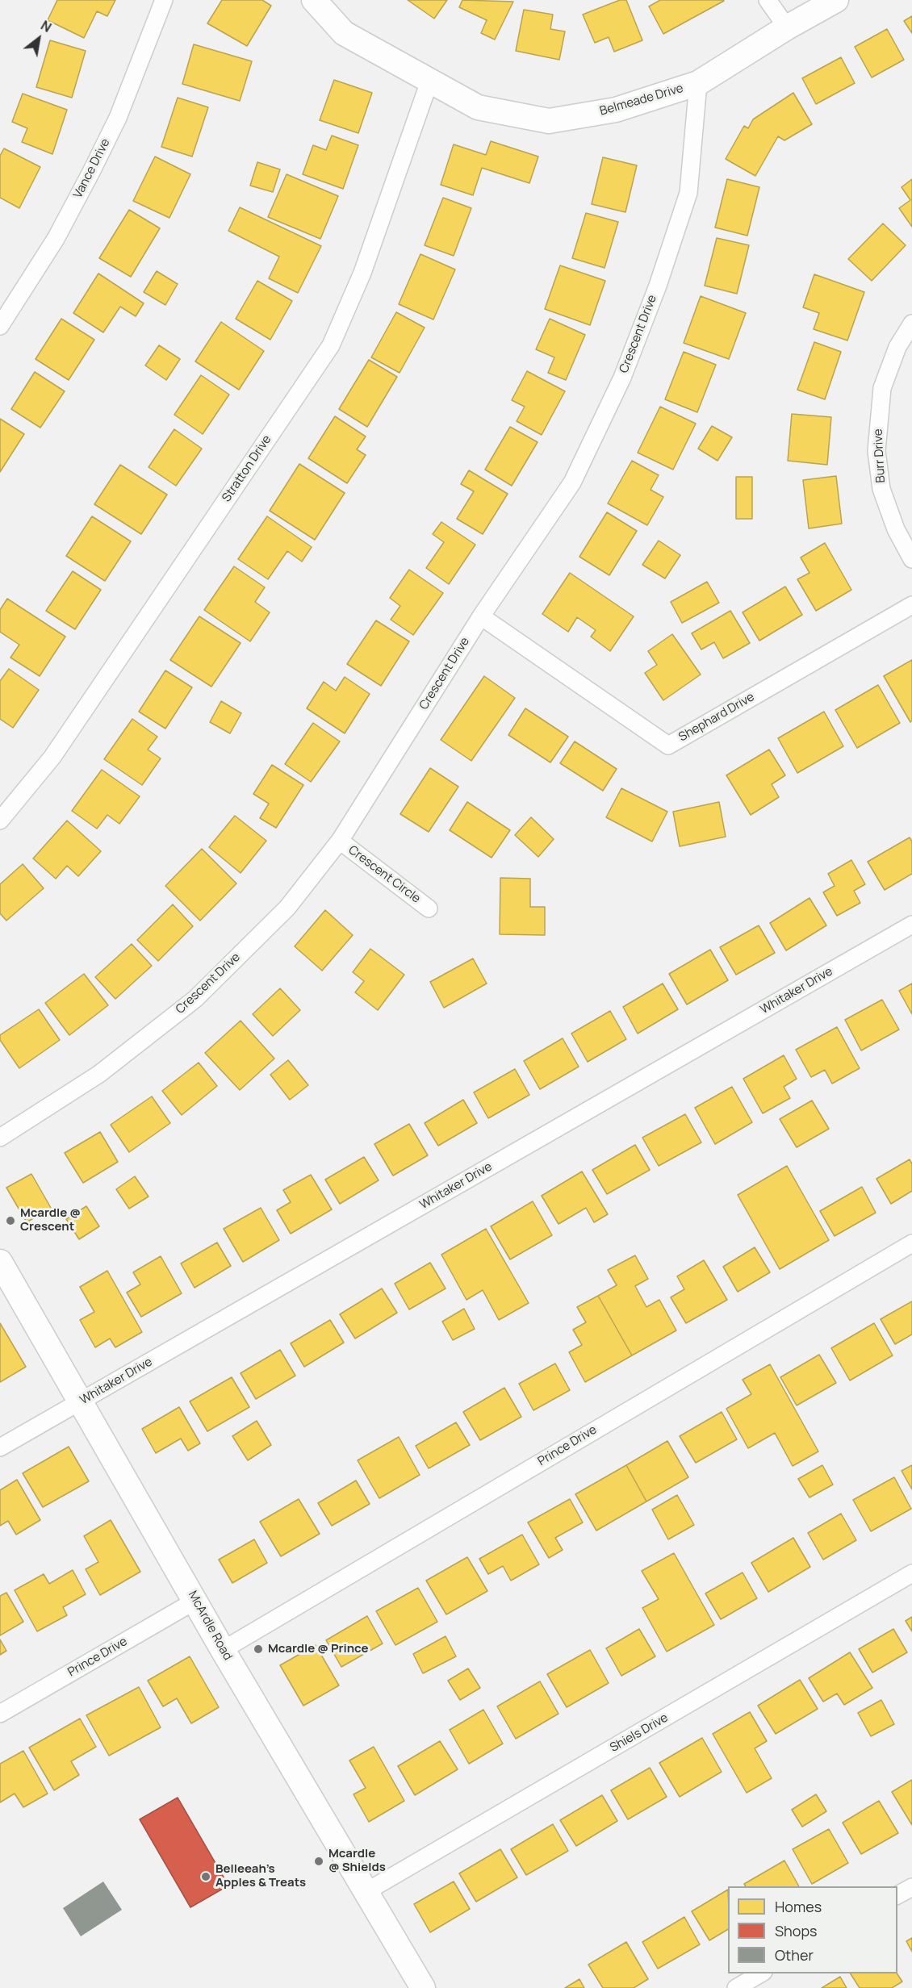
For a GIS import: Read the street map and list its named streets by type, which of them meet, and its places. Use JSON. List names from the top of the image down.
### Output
{
  "streets": {
    "main road": ["Belmeade Drive", "McArdle Road"],
    "street": [
      "Vance Drive",
      "Crescent Drive",
      "Burr Drive",
      "Stratton Drive",
      "Shephard Drive",
      "Crescent Circle",
      "Whitaker Drive",
      "Prince Drive",
      "Shiels Drive"
    ]
  },
  "crossings": [
    ["Belmeade Drive", "Crescent Drive"],
    ["Belmeade Drive", "Stratton Drive"],
    ["Crescent Drive", "Shephard Drive"],
    ["Crescent Drive", "Crescent Circle"],
    ["Whitaker Drive", "McArdle Road"],
    ["Prince Drive", "McArdle Road"],
    ["McArdle Road", "Shiels Drive"]
  ],
  "places": [
    "Mcardle @ Crescent",
    "Mcardle @ Prince",
    "Mcardle @ Shields",
    "Belleeah’s Apples & Treats"
  ],
  "legend": ["Homes", "Shops", "Other"],
  "north": "top right"
}
